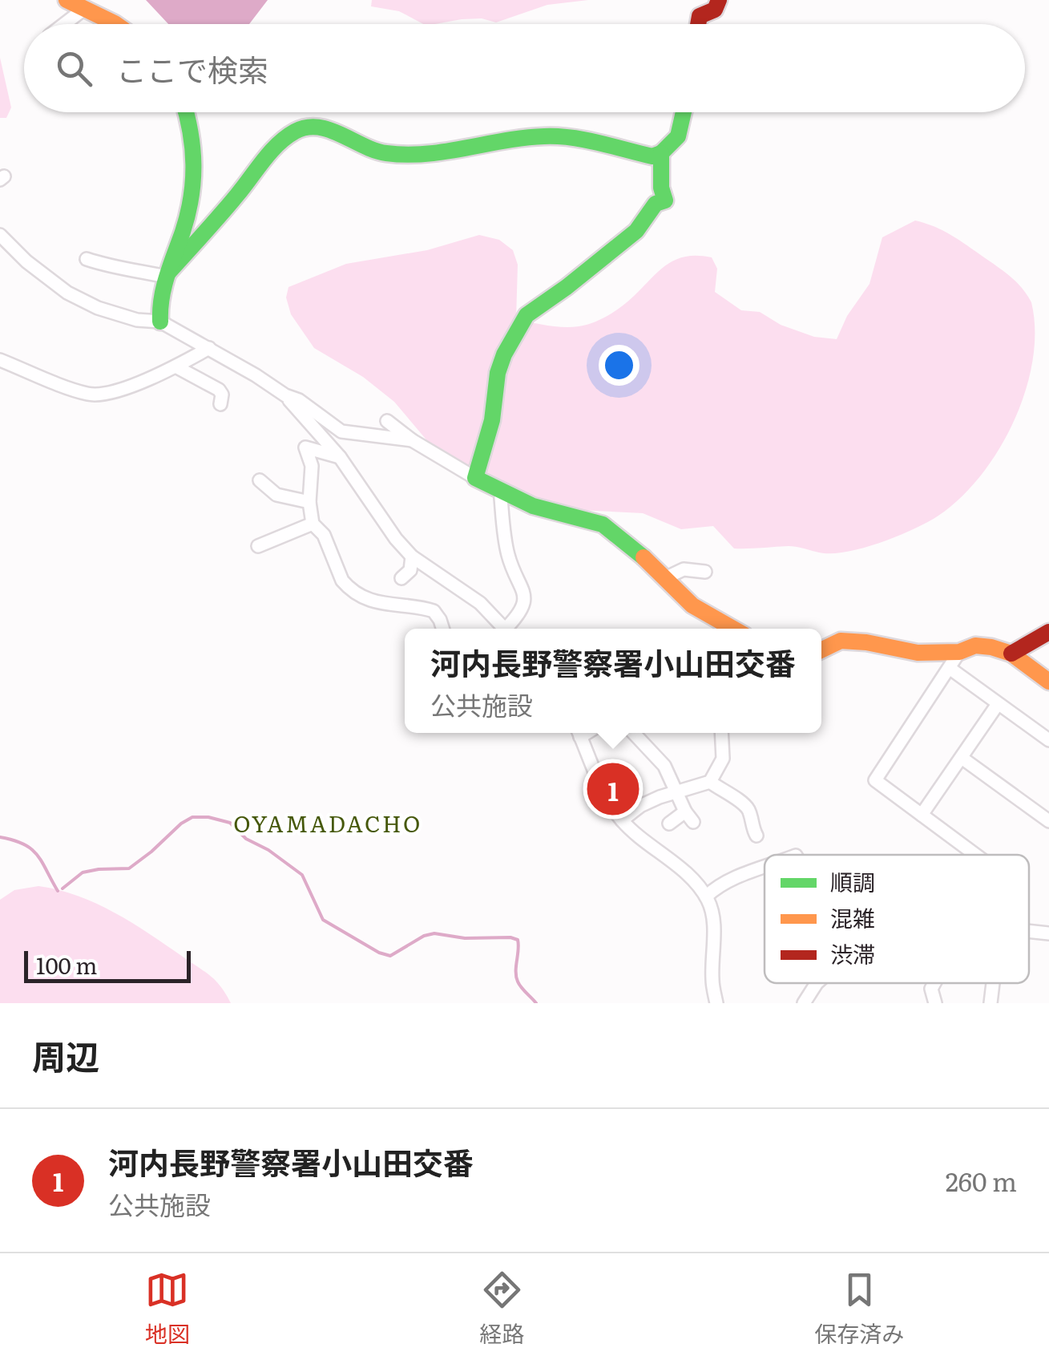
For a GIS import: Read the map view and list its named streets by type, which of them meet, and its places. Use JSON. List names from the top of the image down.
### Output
{
  "districts": ["OYAMADACHO"],
  "legend": ["順調", "混雑", "渋滞"],
  "scale_bar": "100 m",
  "page": {
    "search": "ここで検索",
    "popup": ["河内長野警察署小山田交番", "公共施設"],
    "pins": "1",
    "scale": "100 m",
    "heading": "周辺",
    "list": [
      {
        "mark": "1",
        "name": "河内長野警察署小山田交番",
        "note": "公共施設",
        "value": "260 m"
      }
    ],
    "nav": ["地図", "経路", "保存済み"]
  }
}
